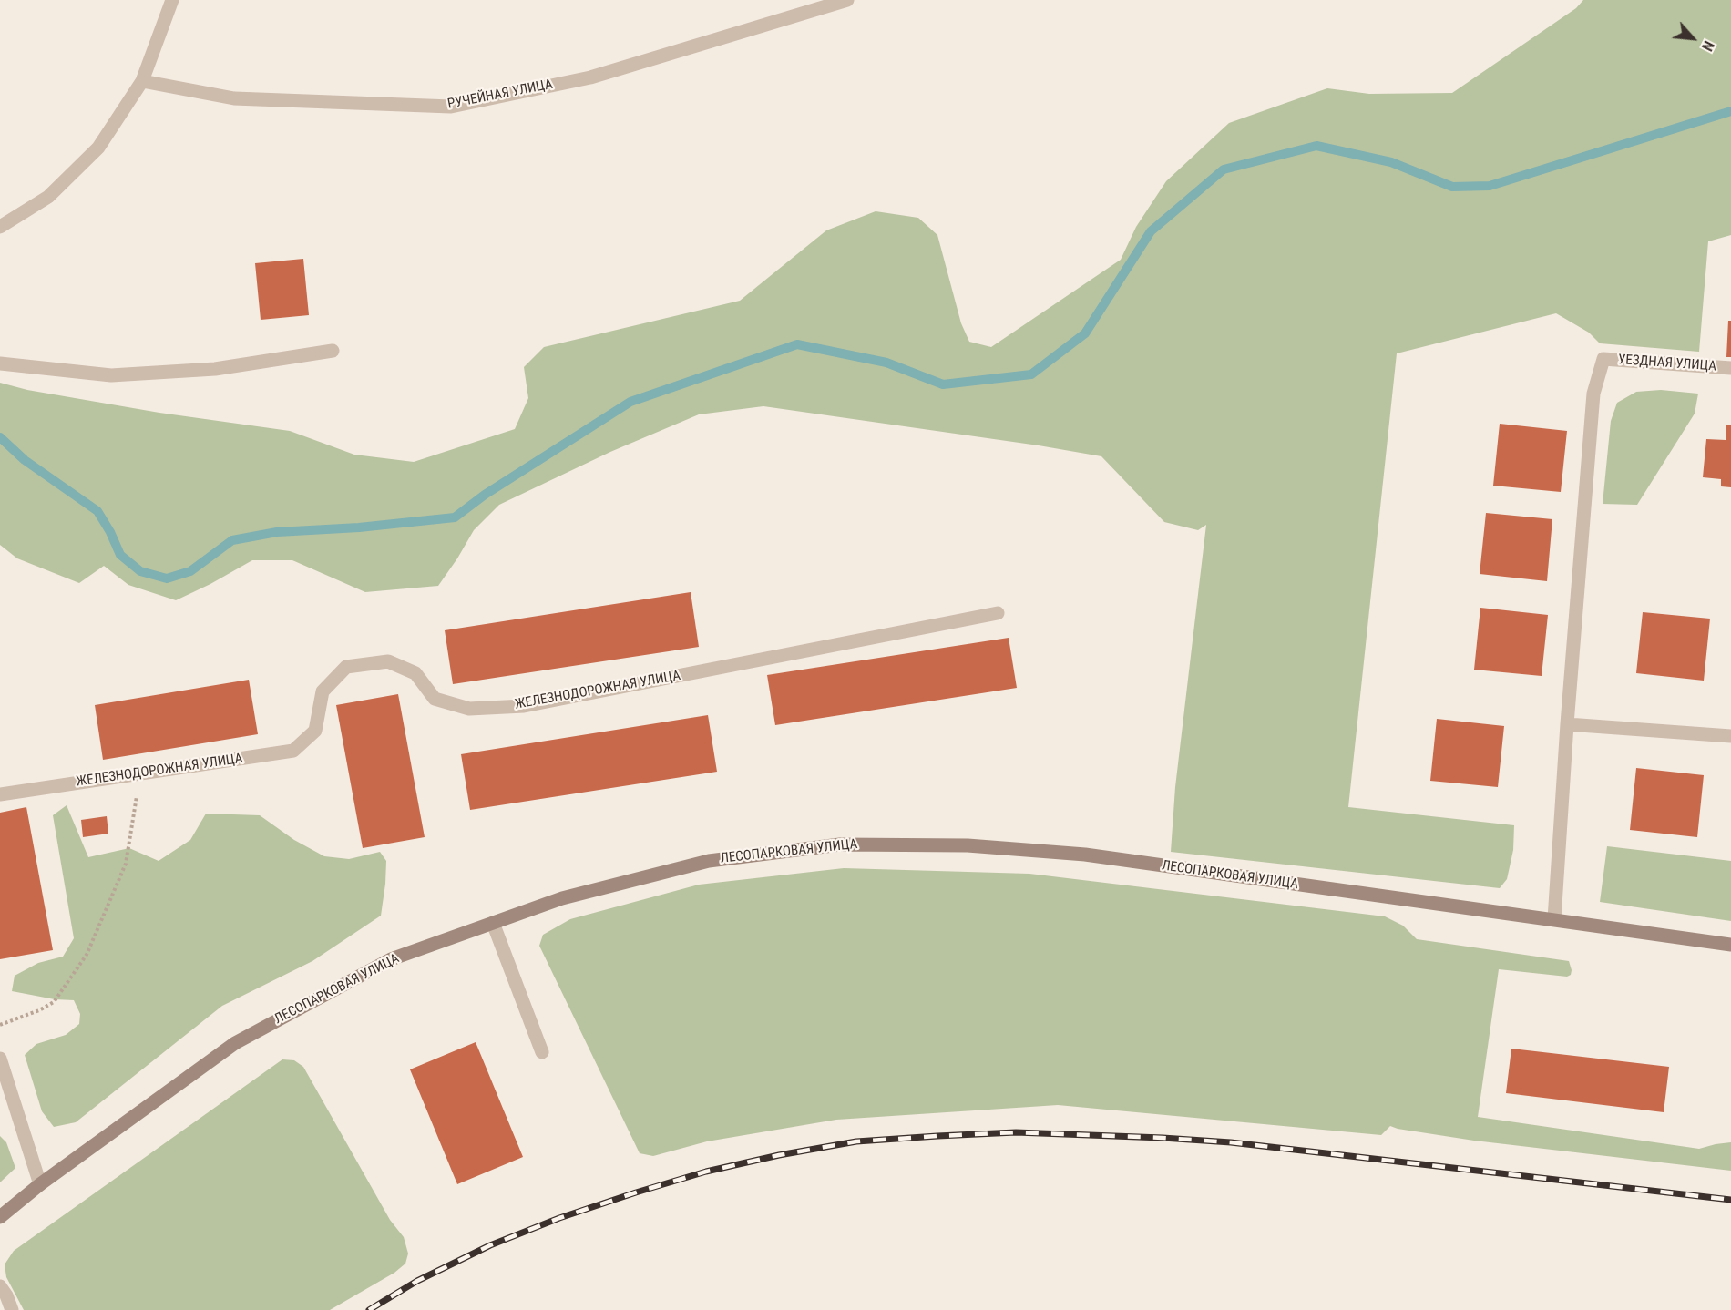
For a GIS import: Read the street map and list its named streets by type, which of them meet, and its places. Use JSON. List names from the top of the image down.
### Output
{
  "streets": {
    "street": [
      "РУЧЕЙНАЯ УЛИЦА",
      "УЕЗДНАЯ УЛИЦА",
      "ЖЕЛЕЗНОДОРОЖНАЯ УЛИЦА",
      "ЛЕСОПАРКОВАЯ УЛИЦА"
    ]
  },
  "north": "bottom right"
}
